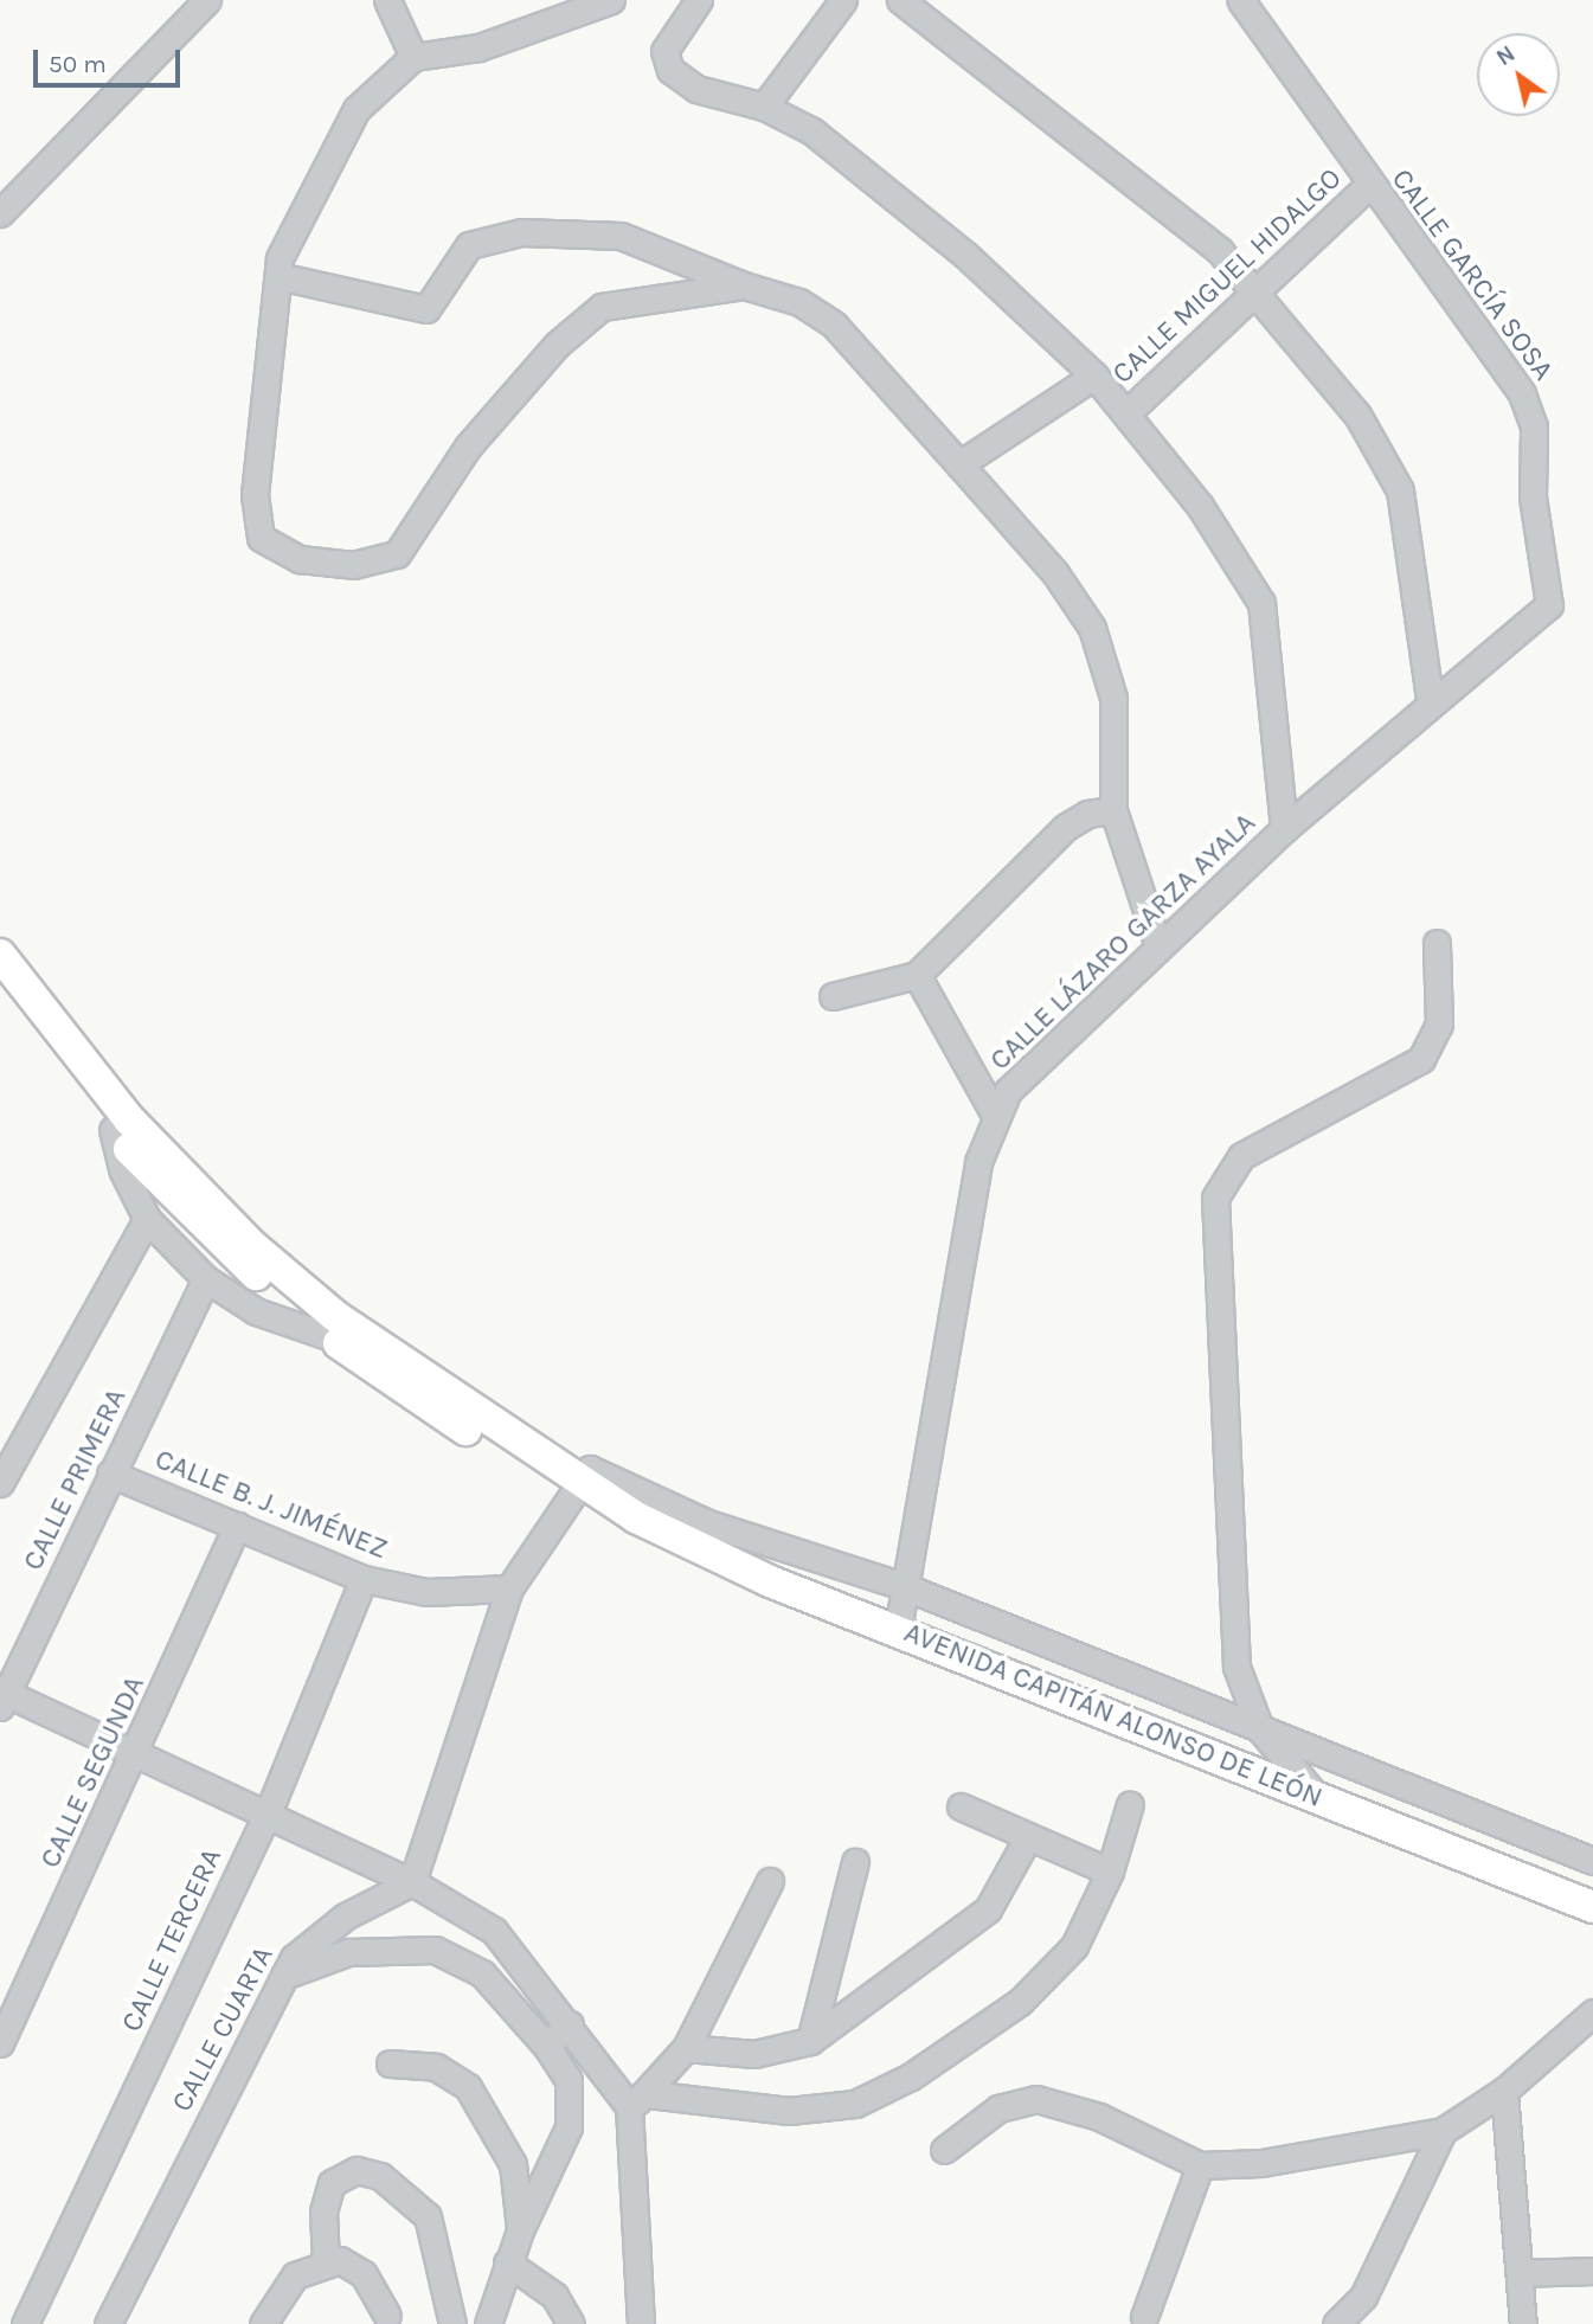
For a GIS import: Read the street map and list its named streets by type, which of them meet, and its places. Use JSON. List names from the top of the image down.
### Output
{
  "streets": {
    "main road": ["AVENIDA CAPITÁN ALONSO DE LEÓN"],
    "street": [
      "CALLE GARCÍA SOSA",
      "CALLE MIGUEL HIDALGO",
      "CALLE LÁZARO GARZA AYALA",
      "CALLE PRIMERA",
      "CALLE B. J. JIMÉNEZ",
      "CALLE SEGUNDA",
      "CALLE TERCERA",
      "CALLE CUARTA"
    ]
  },
  "crossings": [
    ["CALLE GARCÍA SOSA", "CALLE MIGUEL HIDALGO"],
    ["CALLE GARCÍA SOSA", "CALLE LÁZARO GARZA AYALA"],
    ["CALLE LÁZARO GARZA AYALA", "AVENIDA CAPITÁN ALONSO DE LEÓN"],
    ["CALLE PRIMERA", "CALLE B. J. JIMÉNEZ"],
    ["CALLE B. J. JIMÉNEZ", "CALLE SEGUNDA"],
    ["CALLE B. J. JIMÉNEZ", "CALLE TERCERA"]
  ],
  "scale_bar": "50 m",
  "north": "top left"
}
